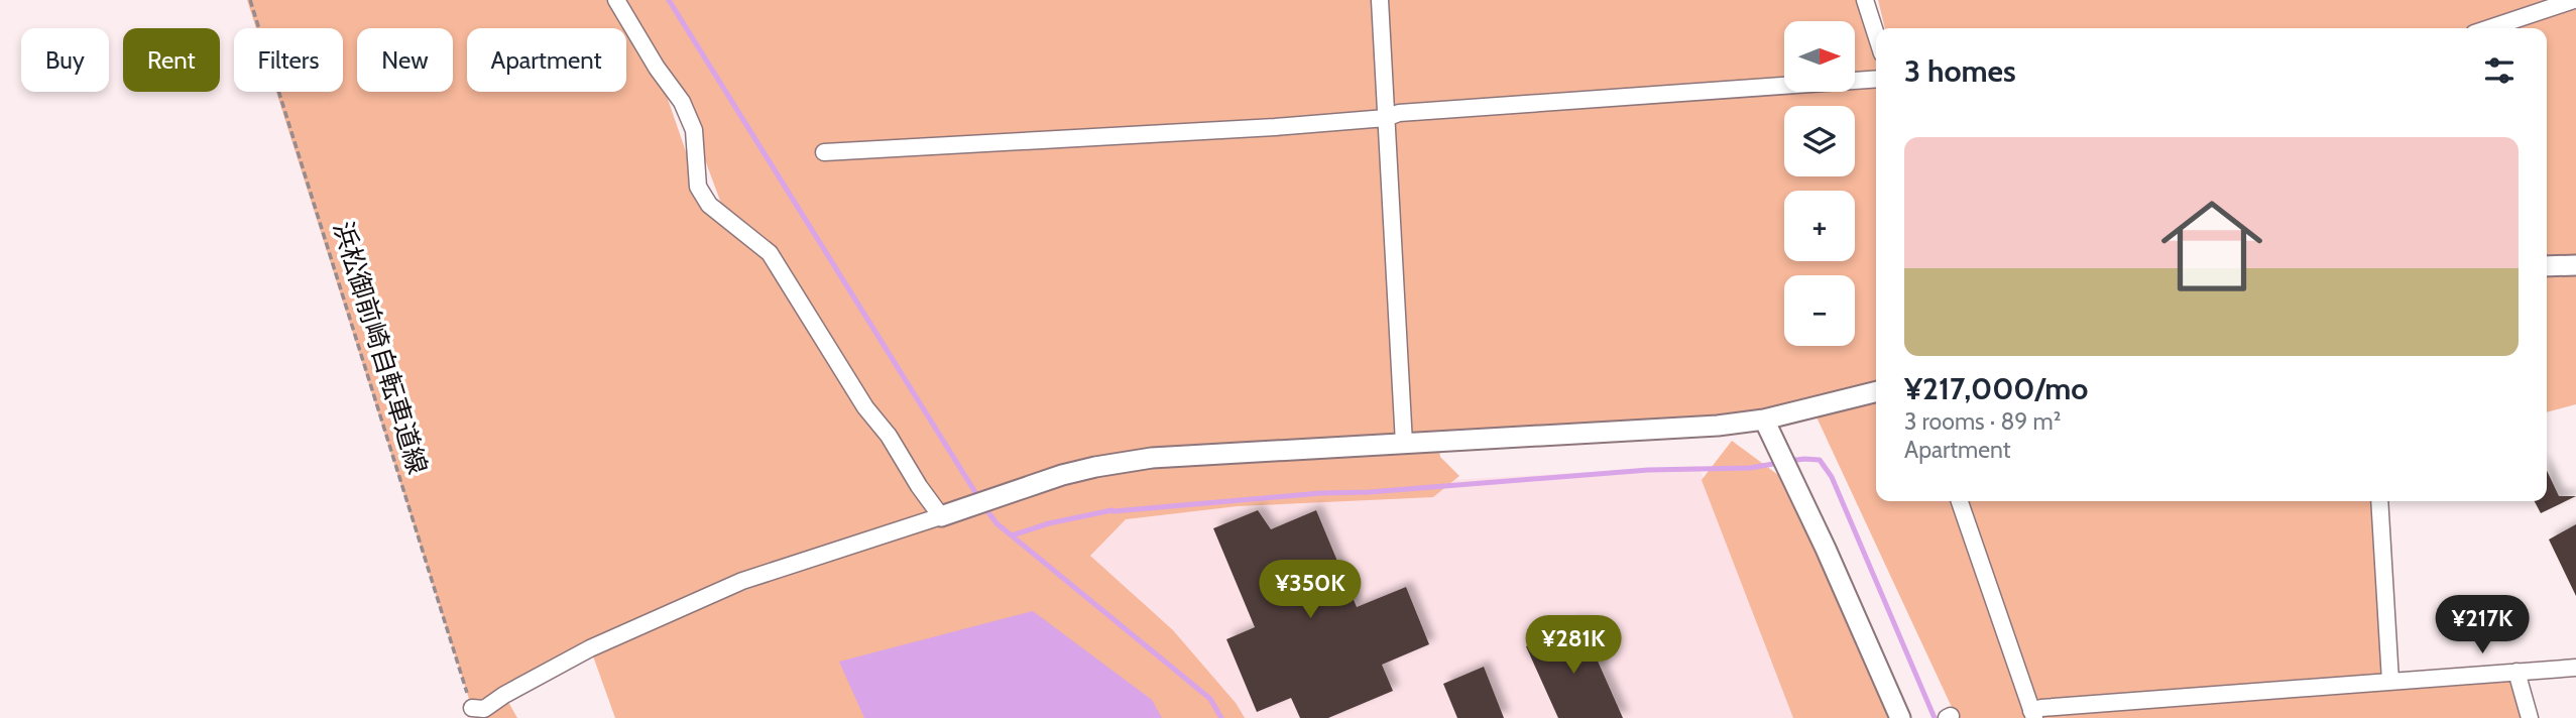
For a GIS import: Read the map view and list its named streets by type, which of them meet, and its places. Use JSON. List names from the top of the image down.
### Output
{
  "streets": {
    "path": ["浜松御前崎自転車道線"]
  },
  "north": "right",
  "page": {
    "map_buttons": ["+", "−"],
    "chip": [
      "Buy",
      "Rent",
      "Filters",
      "New",
      "Apartment"
    ],
    "heading": "3 homes",
    "list": [
      {
        "name": "¥217,000/mo",
        "note": "3 rooms · 89 m² · Apartment"
      }
    ],
    "price": ["¥350K", "¥217K", "¥281K"]
  }
}
